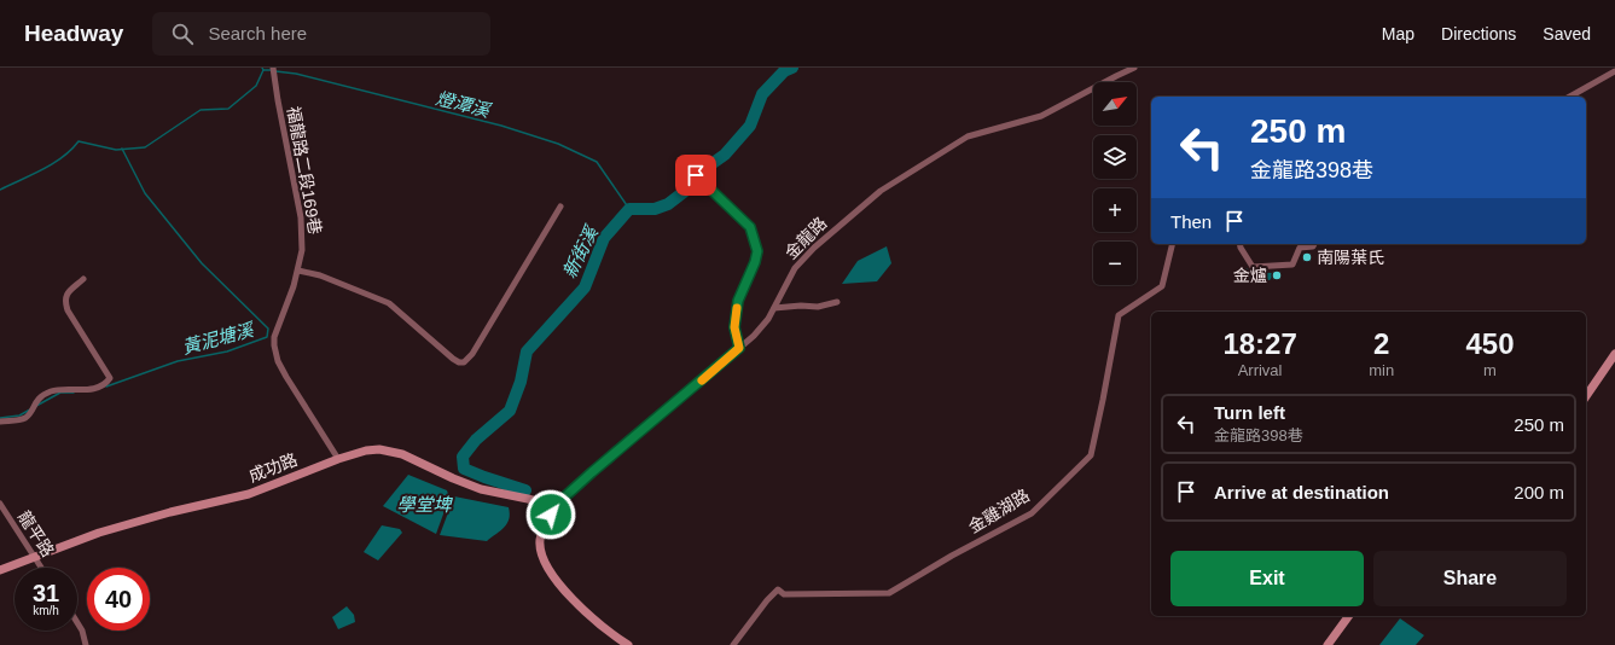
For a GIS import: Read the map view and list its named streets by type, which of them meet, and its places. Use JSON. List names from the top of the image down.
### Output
{
  "streets": {
    "street": [
      "福龍路二段169巷",
      "金龍路",
      "成功路",
      "金雞湖路",
      "龍平路"
    ]
  },
  "crossings": [
    ["福龍路二段169巷", "成功路"],
    ["金龍路", "成功路"],
    ["成功路", "龍平路"]
  ],
  "water": [
    "燈潭溪",
    "新街溪",
    "黃泥塘溪",
    "學堂埤"
  ],
  "places": ["南陽葉氏", "金爐"],
  "north": "top right",
  "page": {
    "header": "Headway",
    "search": "Search here",
    "nav": ["Map", "Directions", "Saved"],
    "map_buttons": ["+", "−"],
    "turn": ["250 m", "金龍路398巷"],
    "then": "Then",
    "eta": [
      "18:27",
      "Arrival",
      "2",
      "min",
      "450",
      "m"
    ],
    "list": [
      {
        "name": "Turn left",
        "note": "金龍路398巷",
        "value": "250 m"
      },
      {
        "name": "Arrive at destination",
        "value": "200 m"
      }
    ],
    "buttons": ["Exit", "Share"],
    "speed": "31 km/h",
    "limit": "40"
  }
}
